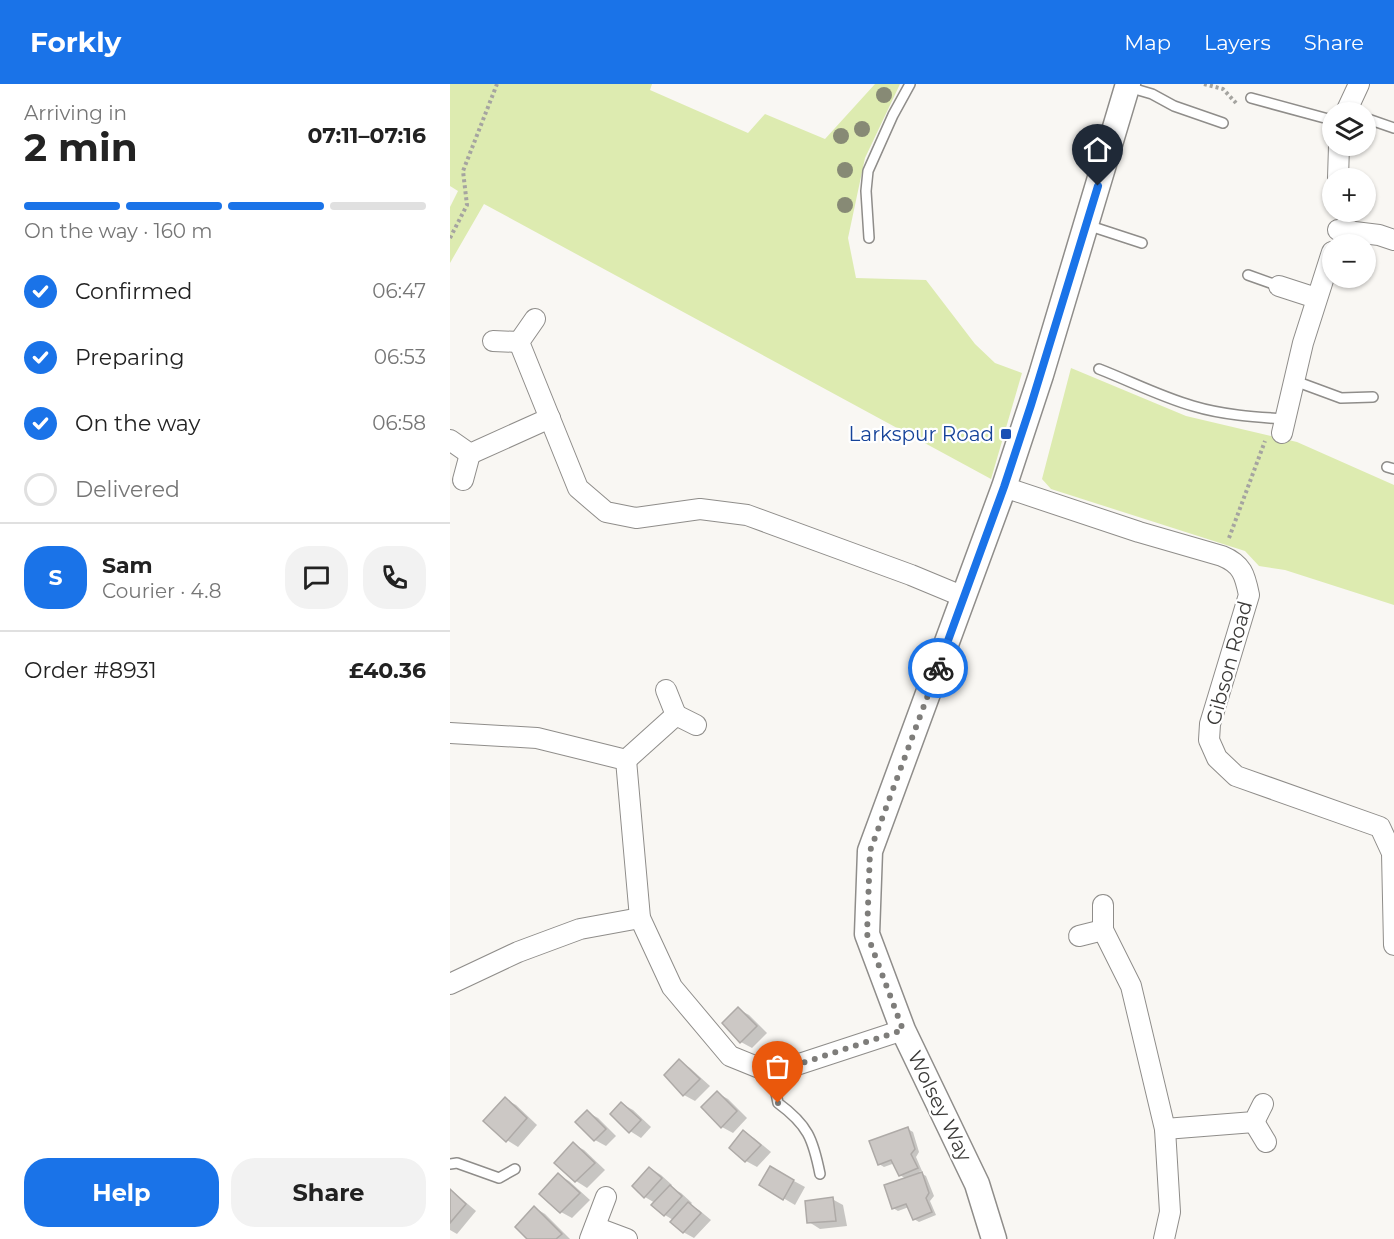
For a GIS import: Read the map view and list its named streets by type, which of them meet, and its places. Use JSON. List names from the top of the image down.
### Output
{
  "streets": {
    "street": ["Gibson Road", "Wolsey Way"]
  },
  "crossings": [
    ["Gibson Road", "Wolsey Way"]
  ],
  "places": {
    "transit": ["Larkspur Road"]
  },
  "page": {
    "header": "Forkly",
    "nav": ["Map", "Layers", "Share"],
    "heading": ["2 min", "Arriving in", "07:11–07:16"],
    "panel": [
      "Sam",
      "Courier · 4.8",
      "Order #8931",
      "£40.36"
    ],
    "map_buttons": ["+", "−"],
    "bar": "On the way · 160 m",
    "list": [
      ["Confirmed", "06:47"],
      ["Preparing", "06:53"],
      ["On the way", "06:58"],
      "Delivered"
    ],
    "round": "S",
    "buttons": ["Help", "Share"]
  }
}
